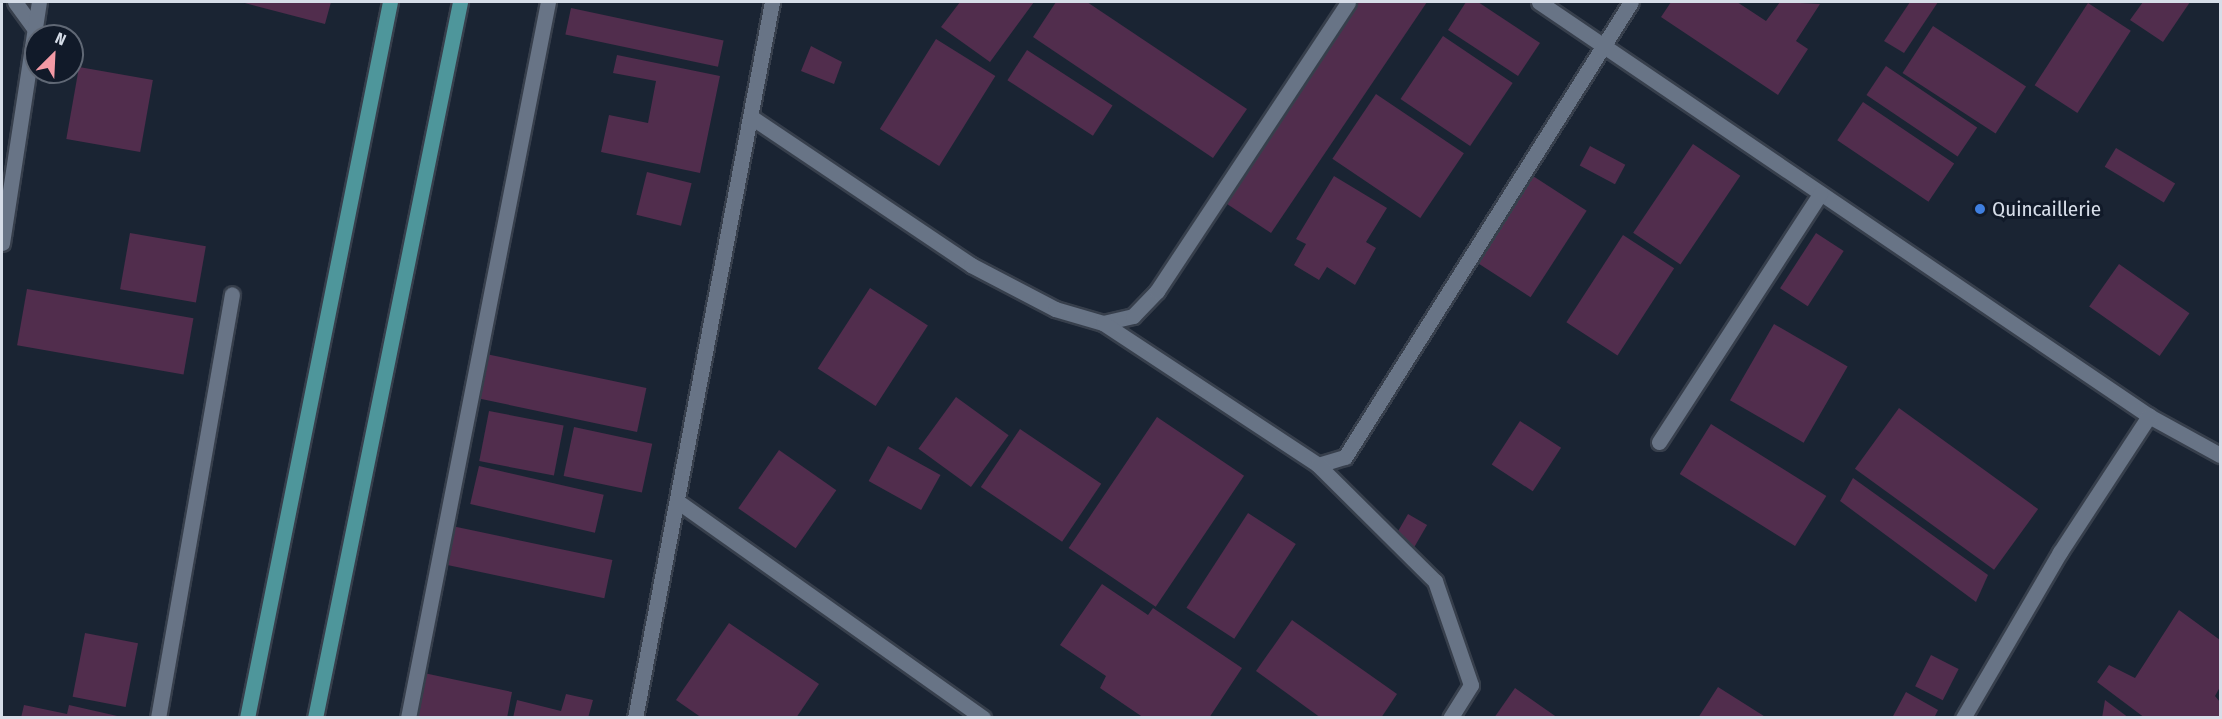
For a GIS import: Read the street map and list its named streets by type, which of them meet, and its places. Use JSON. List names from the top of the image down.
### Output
{
  "places": ["Quincaillerie"],
  "north": "top right"
}
